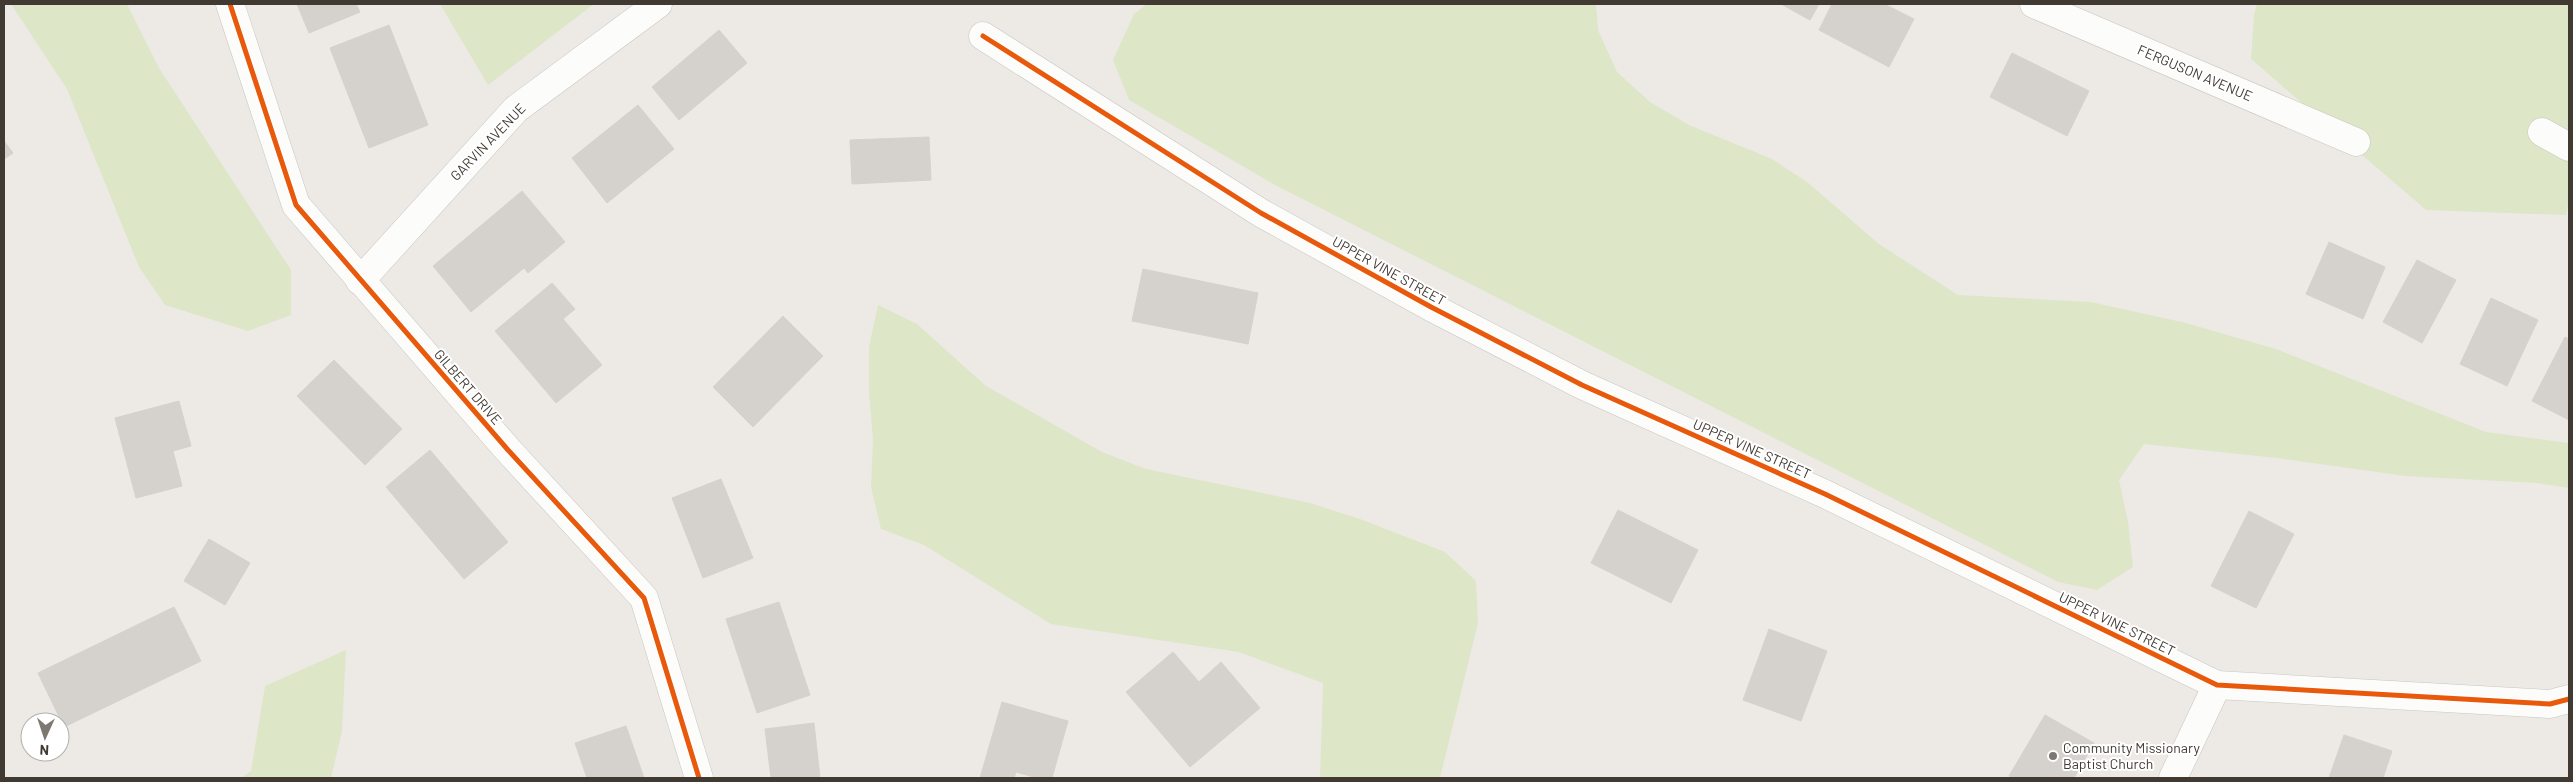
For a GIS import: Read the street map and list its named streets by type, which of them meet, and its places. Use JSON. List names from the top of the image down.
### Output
{
  "streets": {
    "street": [
      "FERGUSON AVENUE",
      "GARVIN AVENUE",
      "UPPER VINE STREET",
      "GILBERT DRIVE"
    ]
  },
  "crossings": [
    ["GARVIN AVENUE", "GILBERT DRIVE"]
  ],
  "places": ["Community Missionary Baptist Church"],
  "north": "bottom"
}
